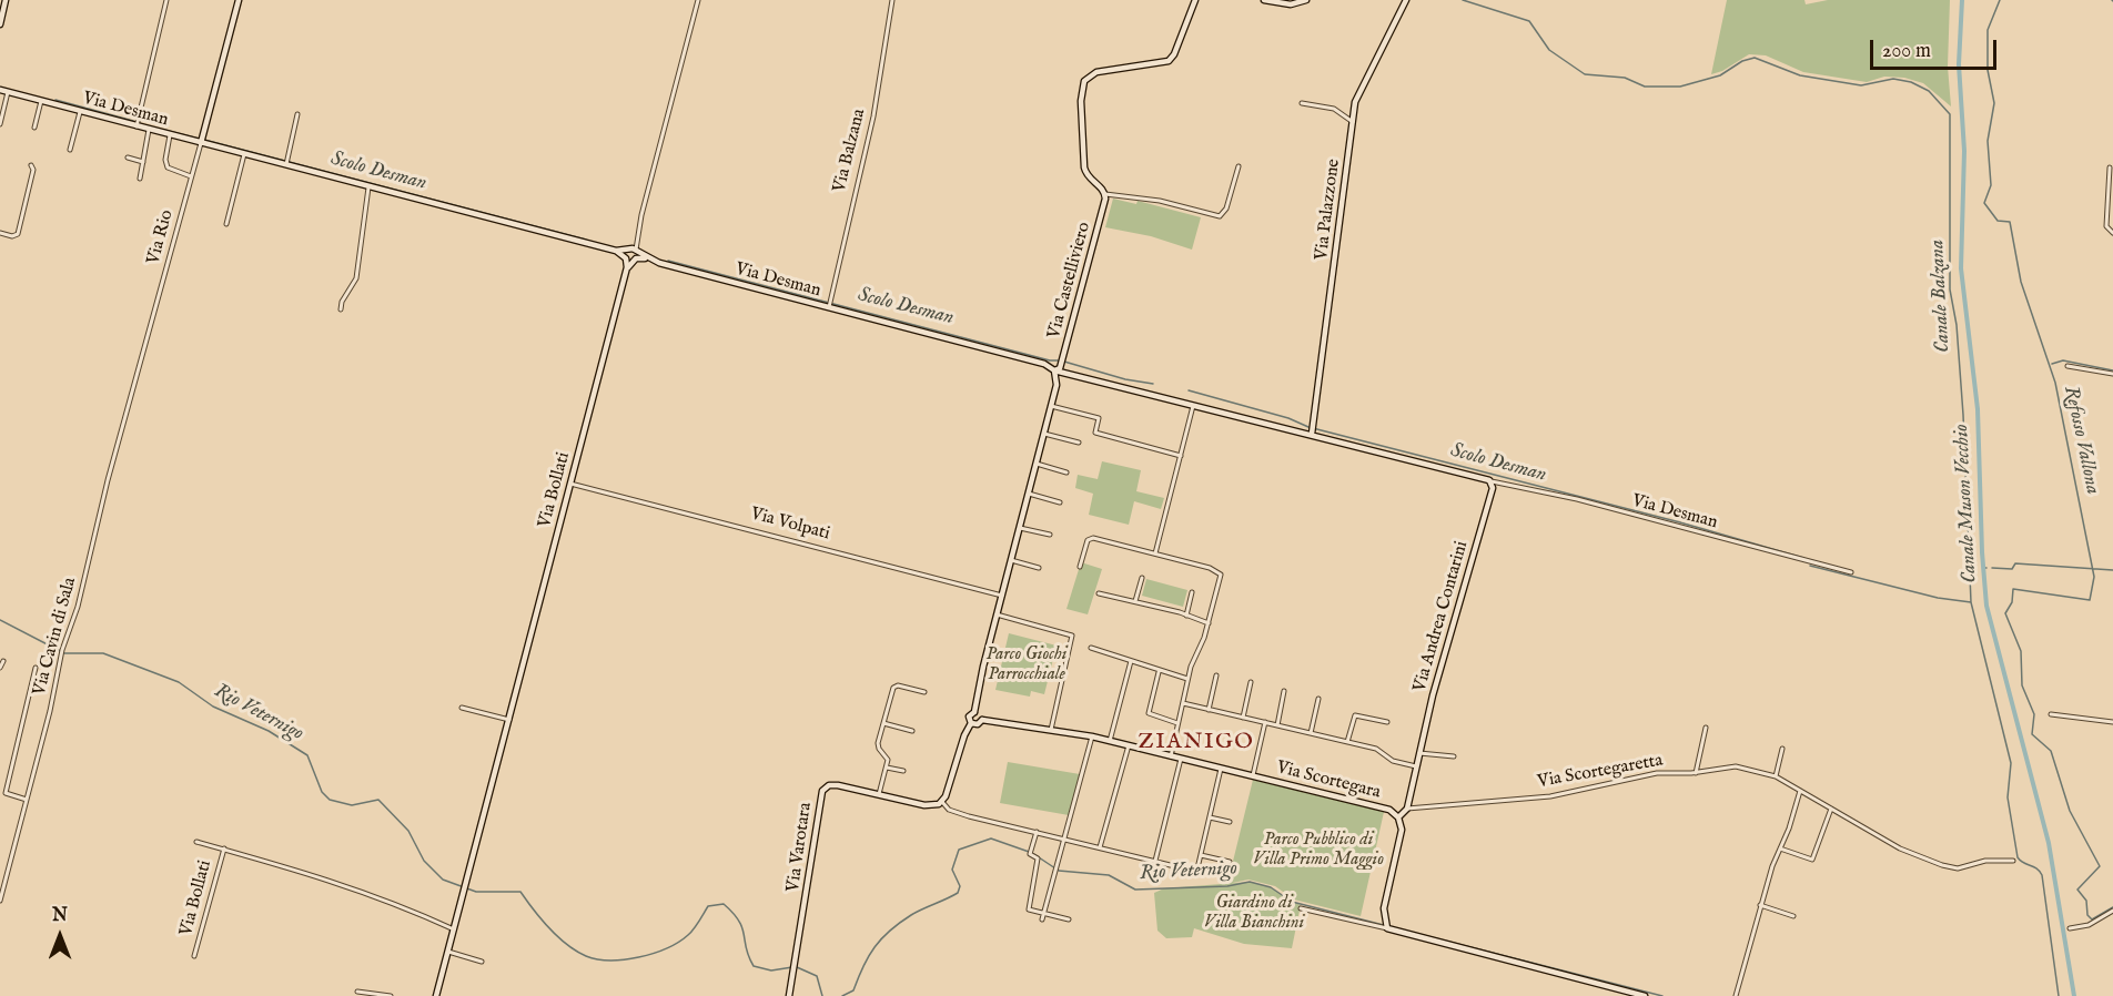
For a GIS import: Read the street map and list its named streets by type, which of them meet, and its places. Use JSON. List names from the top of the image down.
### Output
{
  "streets": {
    "street": [
      "Via Desman",
      "Via Balzana",
      "Via Palazzone",
      "Via Rio",
      "Via Castelliviero",
      "Via Bollati",
      "Via Volpati",
      "Via Andrea Contarini",
      "Via Cavin di Sala",
      "Via Scortegaretta",
      "Via Scortegara",
      "Via Varotara"
    ]
  },
  "crossings": [
    ["Via Desman", "Via Balzana"],
    ["Via Desman", "Via Palazzone"],
    ["Via Desman", "Via Rio"],
    ["Via Desman", "Via Castelliviero"],
    ["Via Desman", "Via Bollati"],
    ["Via Desman", "Via Andrea Contarini"],
    ["Via Rio", "Via Cavin di Sala"],
    ["Via Bollati", "Via Volpati"],
    ["Via Andrea Contarini", "Via Scortegaretta"]
  ],
  "districts": ["ZIANIGO"],
  "water": [
    "Scolo Desman",
    "Canale Balzana",
    "Refosso Vallona",
    "Canale Muson Vecchio",
    "Rio Veternigo"
  ],
  "parks": ["Parco Giochi Parrocchiale", "Parco Pubblico di Villa Primo Maggio", "Giardino di Villa Bianchini"],
  "scale_bar": "200 m",
  "north": "top"
}
